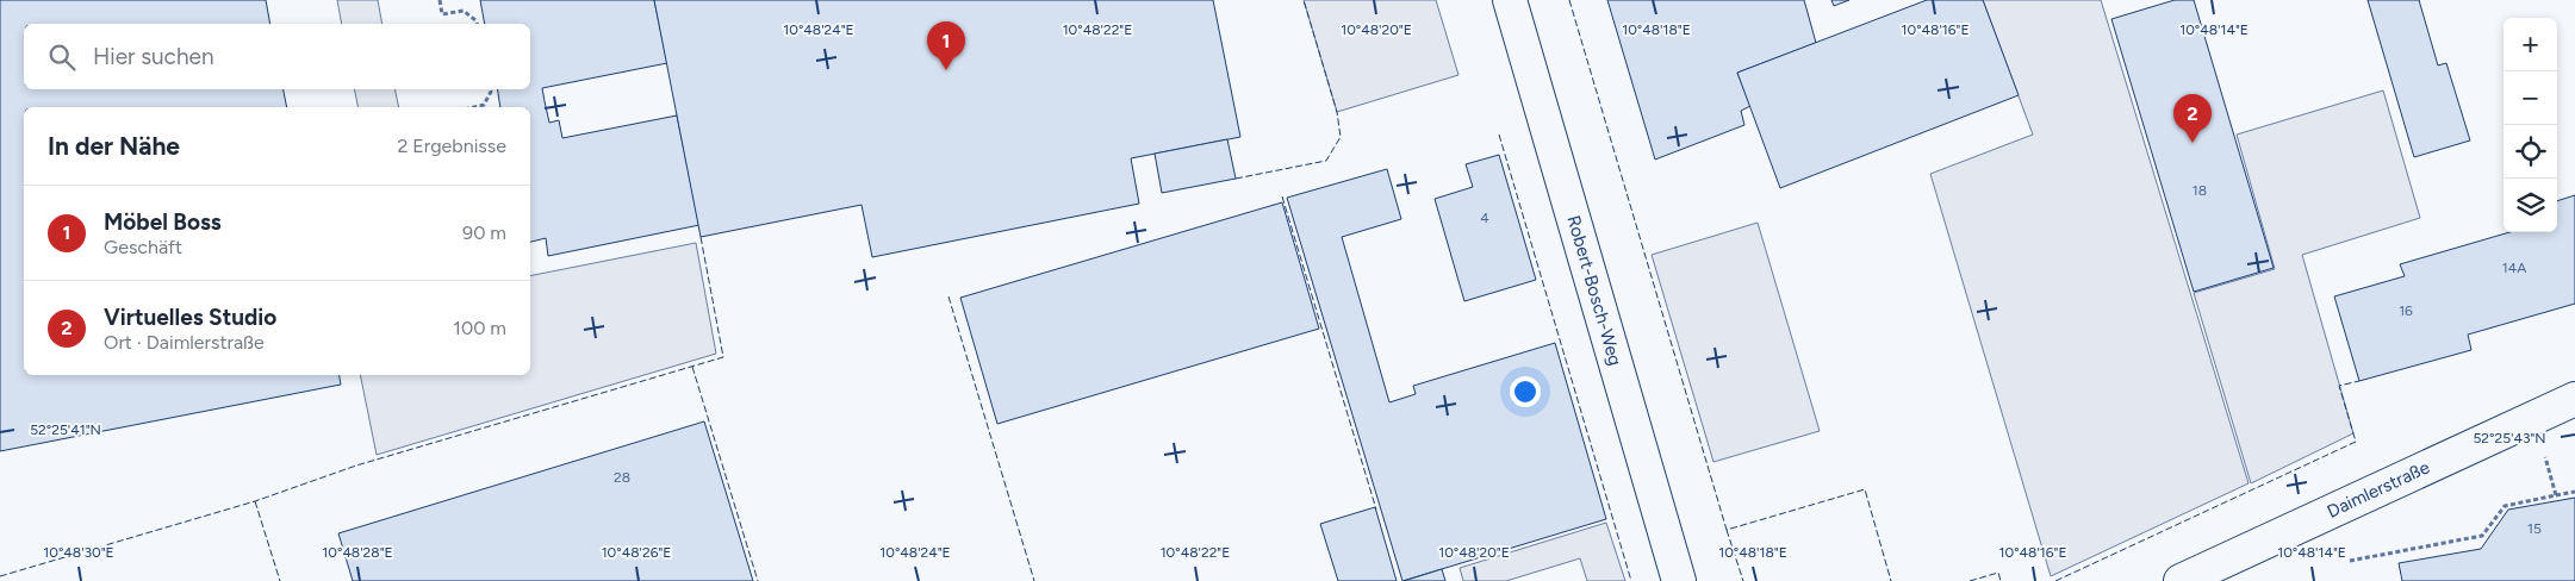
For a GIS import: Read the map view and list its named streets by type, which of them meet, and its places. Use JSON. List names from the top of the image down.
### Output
{
  "streets": {
    "street": ["Robert-Bosch-Weg", "Daimlerstraße"]
  },
  "house_numbers": [
    "18",
    "4",
    "14A",
    "16",
    "28",
    "15"
  ],
  "page": {
    "map_buttons": ["+", "−"],
    "pins": ["1", "2"],
    "search": "Hier suchen",
    "heading": ["In der Nähe", "2 Ergebnisse"],
    "list": [
      {
        "mark": "1",
        "name": "Möbel Boss",
        "note": "Geschäft",
        "value": "90 m"
      },
      {
        "mark": "2",
        "name": "Virtuelles Studio",
        "note": "Ort · Daimlerstraße",
        "value": "100 m"
      }
    ]
  },
  "coordinates": [
    "10°48'24\"E",
    "10°48'22\"E",
    "10°48'20\"E",
    "10°48'18\"E",
    "10°48'16\"E",
    "10°48'14\"E",
    "52°25'41\"N",
    "52°25'43\"N",
    "10°48'30\"E",
    "10°48'28\"E",
    "10°48'26\"E"
  ]
}
